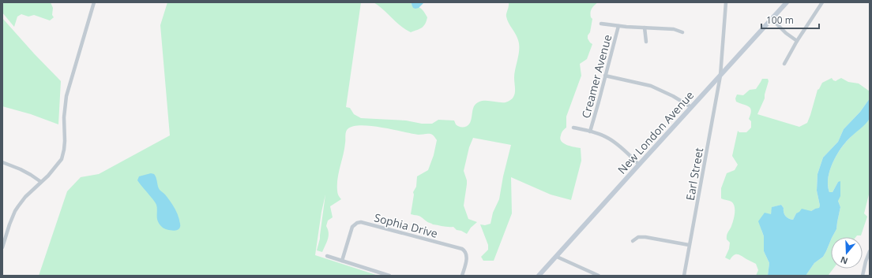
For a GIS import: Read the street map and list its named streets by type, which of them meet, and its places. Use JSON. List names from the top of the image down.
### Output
{
  "streets": {
    "main road": ["New London Avenue"],
    "street": ["Creamer Avenue", "Earl Street", "Sophia Drive"]
  },
  "crossings": [
    ["New London Avenue", "Earl Street"]
  ],
  "scale_bar": "100 m",
  "north": "bottom"
}
